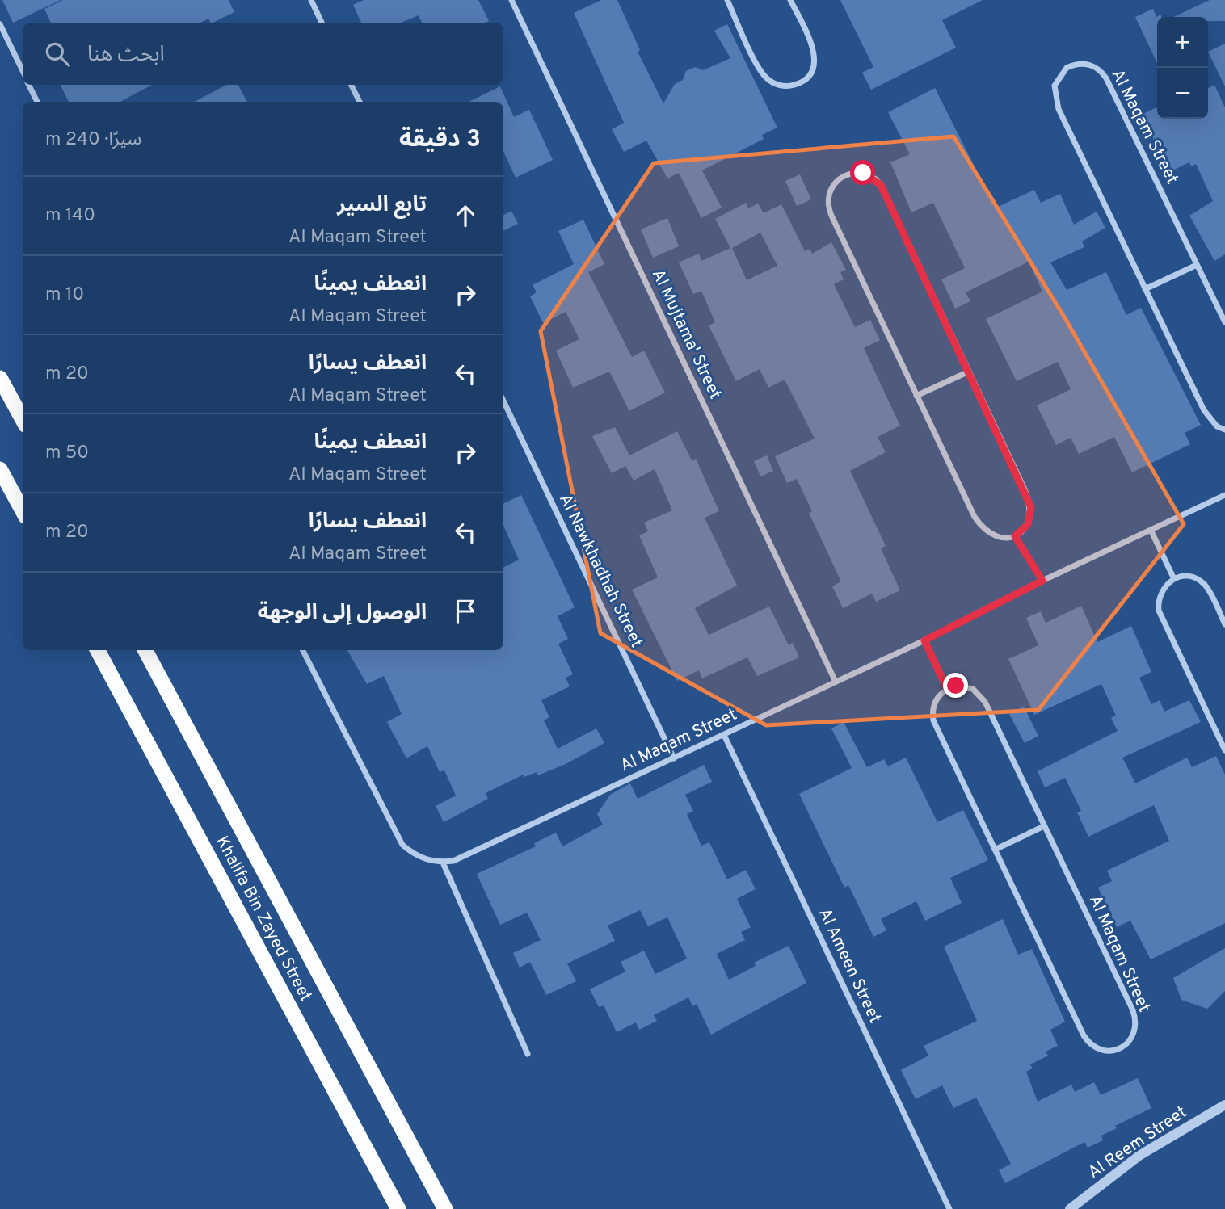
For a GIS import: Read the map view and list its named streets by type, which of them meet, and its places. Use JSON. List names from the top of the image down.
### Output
{
  "streets": {
    "highway": ["Khalifa Bin Zayed Street"],
    "street": [
      "Al Maqam Street",
      "Al Mujtama' Street",
      "Al Nawkhadhah Street",
      "Al Ameen Street",
      "Al Reem Street"
    ]
  },
  "crossings": [
    ["Al Maqam Street", "Al Mujtama' Street"],
    ["Al Maqam Street", "Al Nawkhadhah Street"],
    ["Al Maqam Street", "Al Ameen Street"]
  ],
  "page": {
    "map_buttons": ["+", "−"],
    "search": "ابحث هنا",
    "heading": ["3 دقيقة", "سيرًا · 240 m"],
    "list": [
      ["تابع السير", "Al Maqam Street", "140 m"],
      ["انعطف يمينًا", "Al Maqam Street", "10 m"],
      ["انعطف يسارًا", "Al Maqam Street", "20 m"],
      ["انعطف يمينًا", "Al Maqam Street", "50 m"],
      ["انعطف يسارًا", "Al Maqam Street", "20 m"],
      "الوصول إلى الوجهة"
    ]
  }
}
